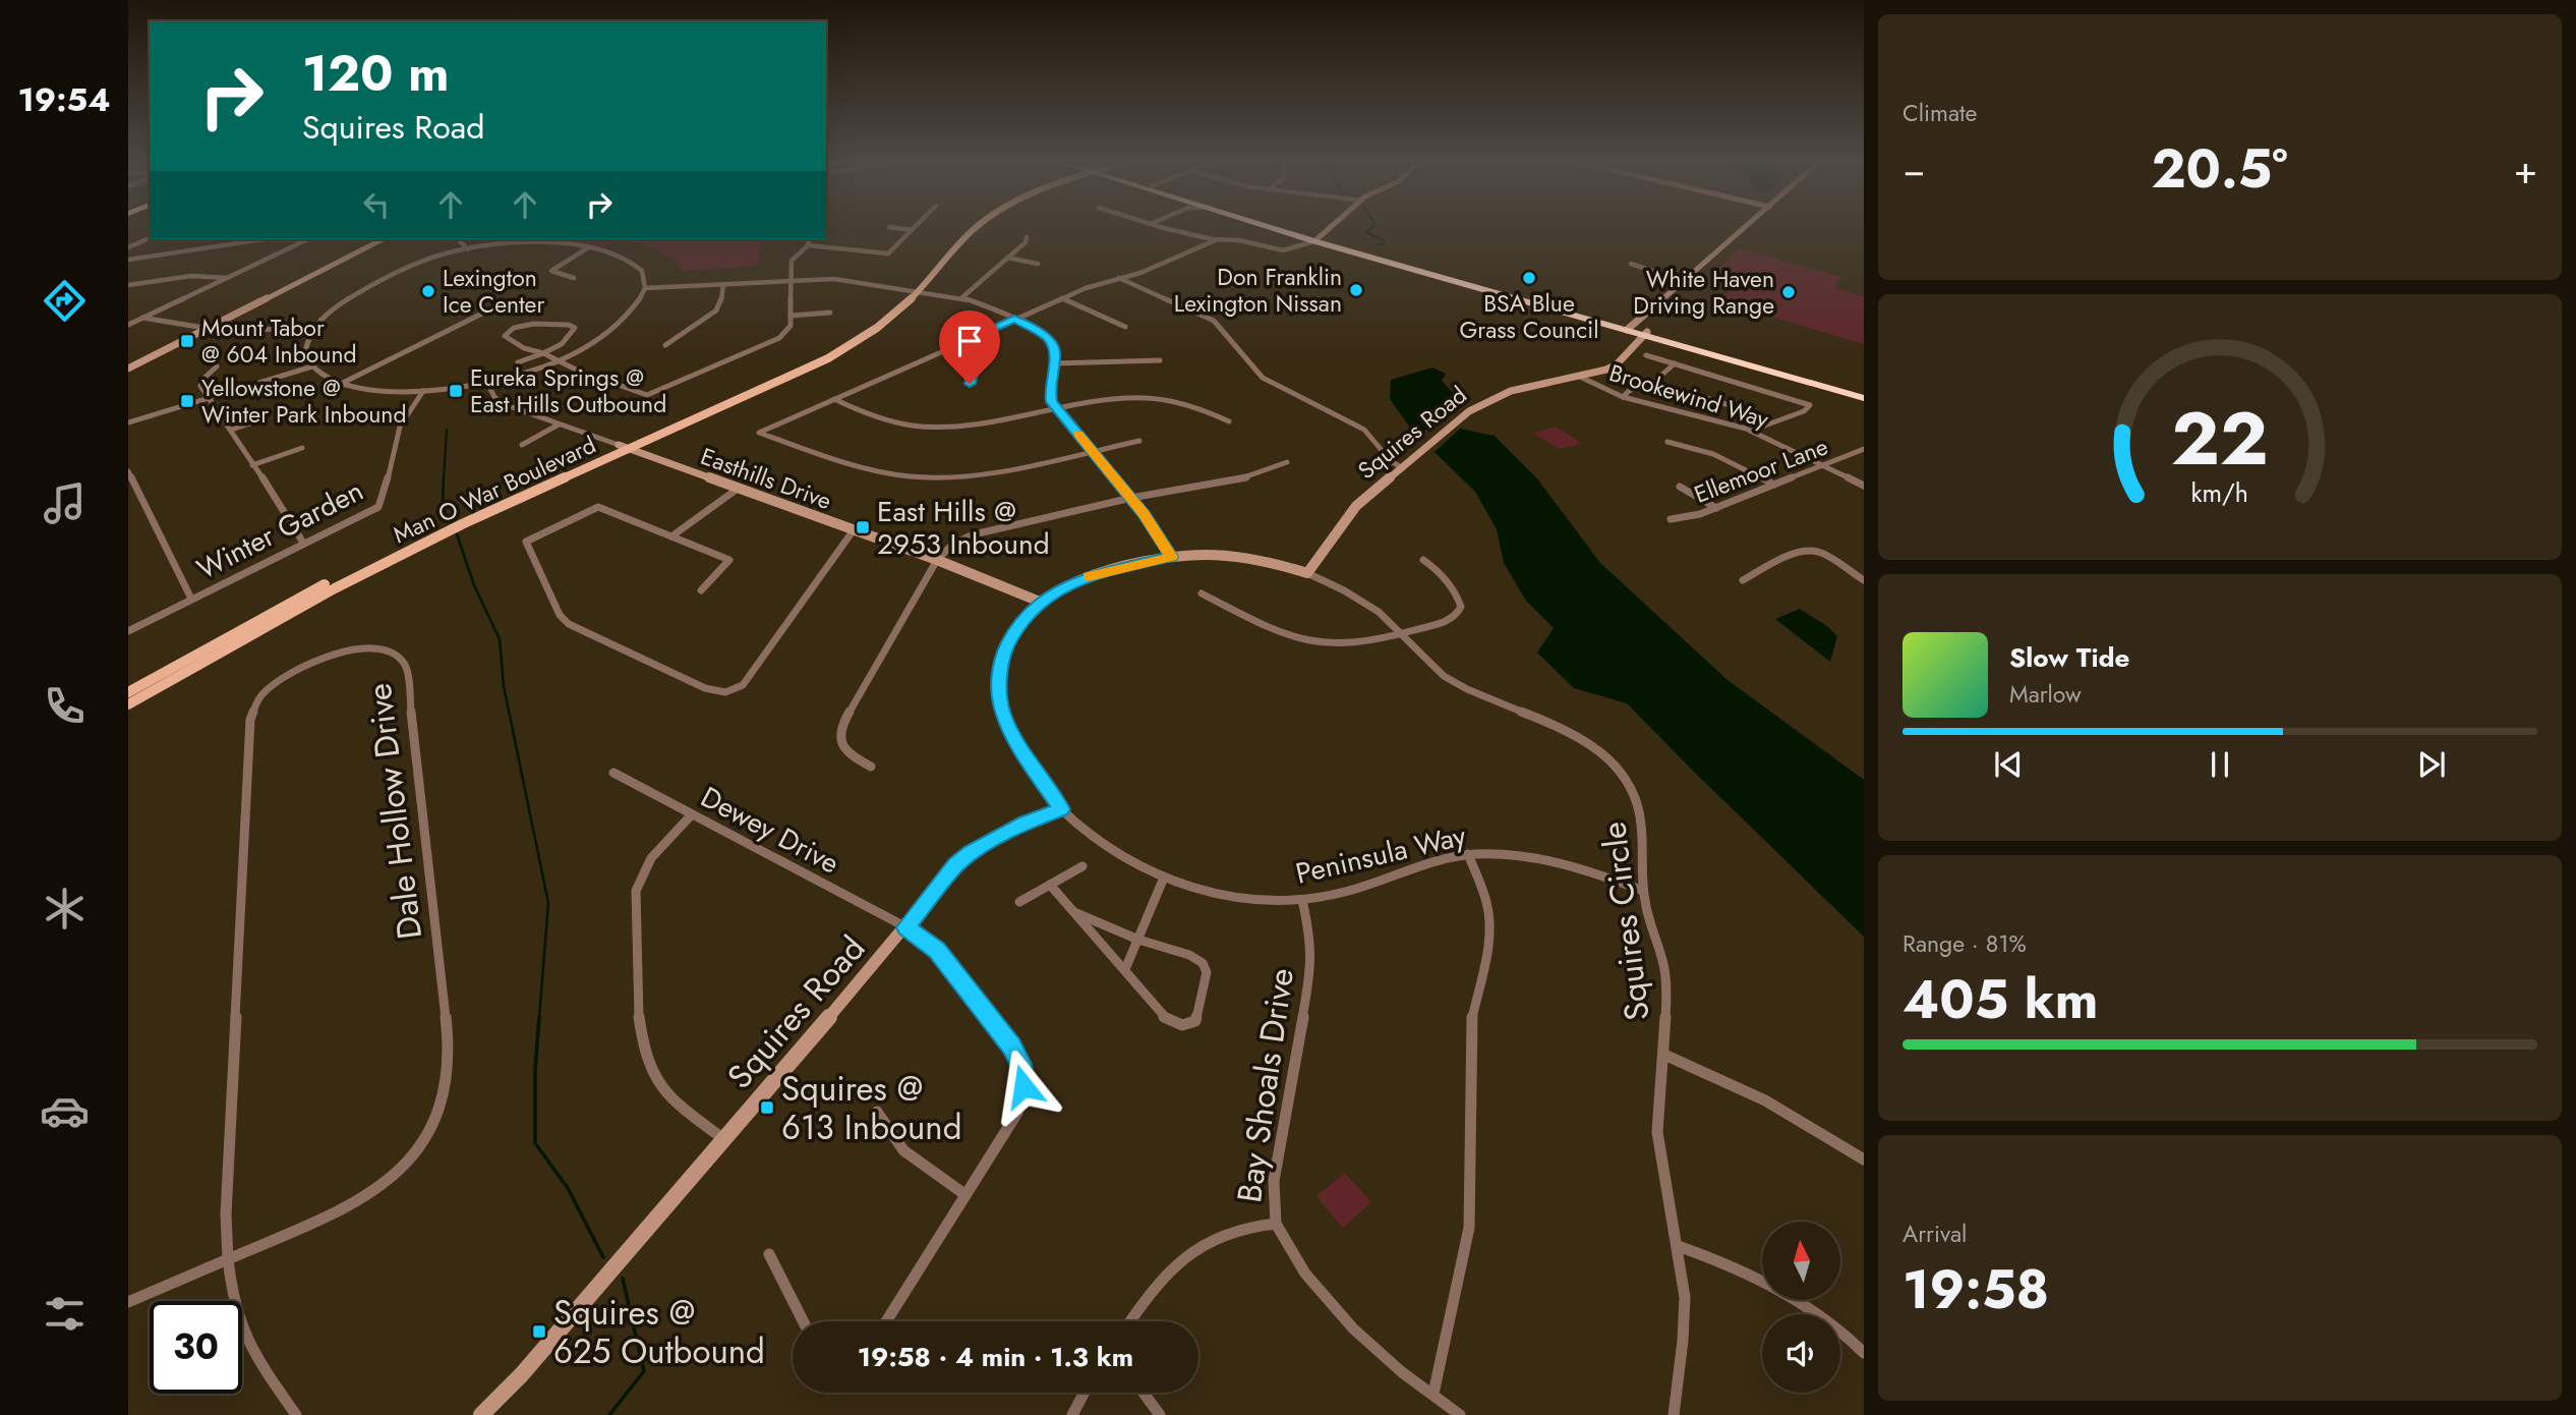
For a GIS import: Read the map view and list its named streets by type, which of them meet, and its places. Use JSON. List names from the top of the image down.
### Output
{
  "streets": {
    "main road": ["Man O War Boulevard"],
    "street": [
      "Brookewind Way",
      "Squires Road",
      "Ellemoor Lane",
      "Easthills Drive",
      "Winter Garden",
      "Dale Hollow Drive",
      "Dewey Drive",
      "Peninsula Way",
      "Squires Circle",
      "Bay Shoals Drive"
    ]
  },
  "crossings": [
    ["Brookewind Way", "Squires Road"],
    ["Brookewind Way", "Ellemoor Lane"],
    ["Squires Road", "Dewey Drive"],
    ["Squires Road", "Peninsula Way"],
    ["Easthills Drive", "Man O War Boulevard"],
    ["Peninsula Way", "Squires Circle"],
    ["Peninsula Way", "Bay Shoals Drive"]
  ],
  "places": {
    "other": [
      "BSA Blue Grass Council",
      "Don Franklin Lexington Nissan",
      "Lexington Ice Center",
      "White Haven Driving Range"
    ],
    "transit": [
      "Mount Tabor @ 604 Inbound",
      "Eureka Springs @ East Hills Outbound",
      "Yellowstone @ Winter Park Inbound",
      "East Hills @ 2953 Inbound",
      "Squires @ 613 Inbound",
      "Squires @ 625 Outbound"
    ]
  },
  "north": "top",
  "page": {
    "tabs": "19:54",
    "tile": [
      "Climate",
      ["Range · 81%", "405 km"],
      ["Arrival", "19:58"]
    ],
    "turn": ["120 m", "Squires Road"],
    "heat": ["−", "20.5°", "+"],
    "song": ["Slow Tide", "Marlow"],
    "limit": "30",
    "trip": "19:58 · 4 min · 1.3 km",
    "gauge": ["22", "km/h"]
  }
}
